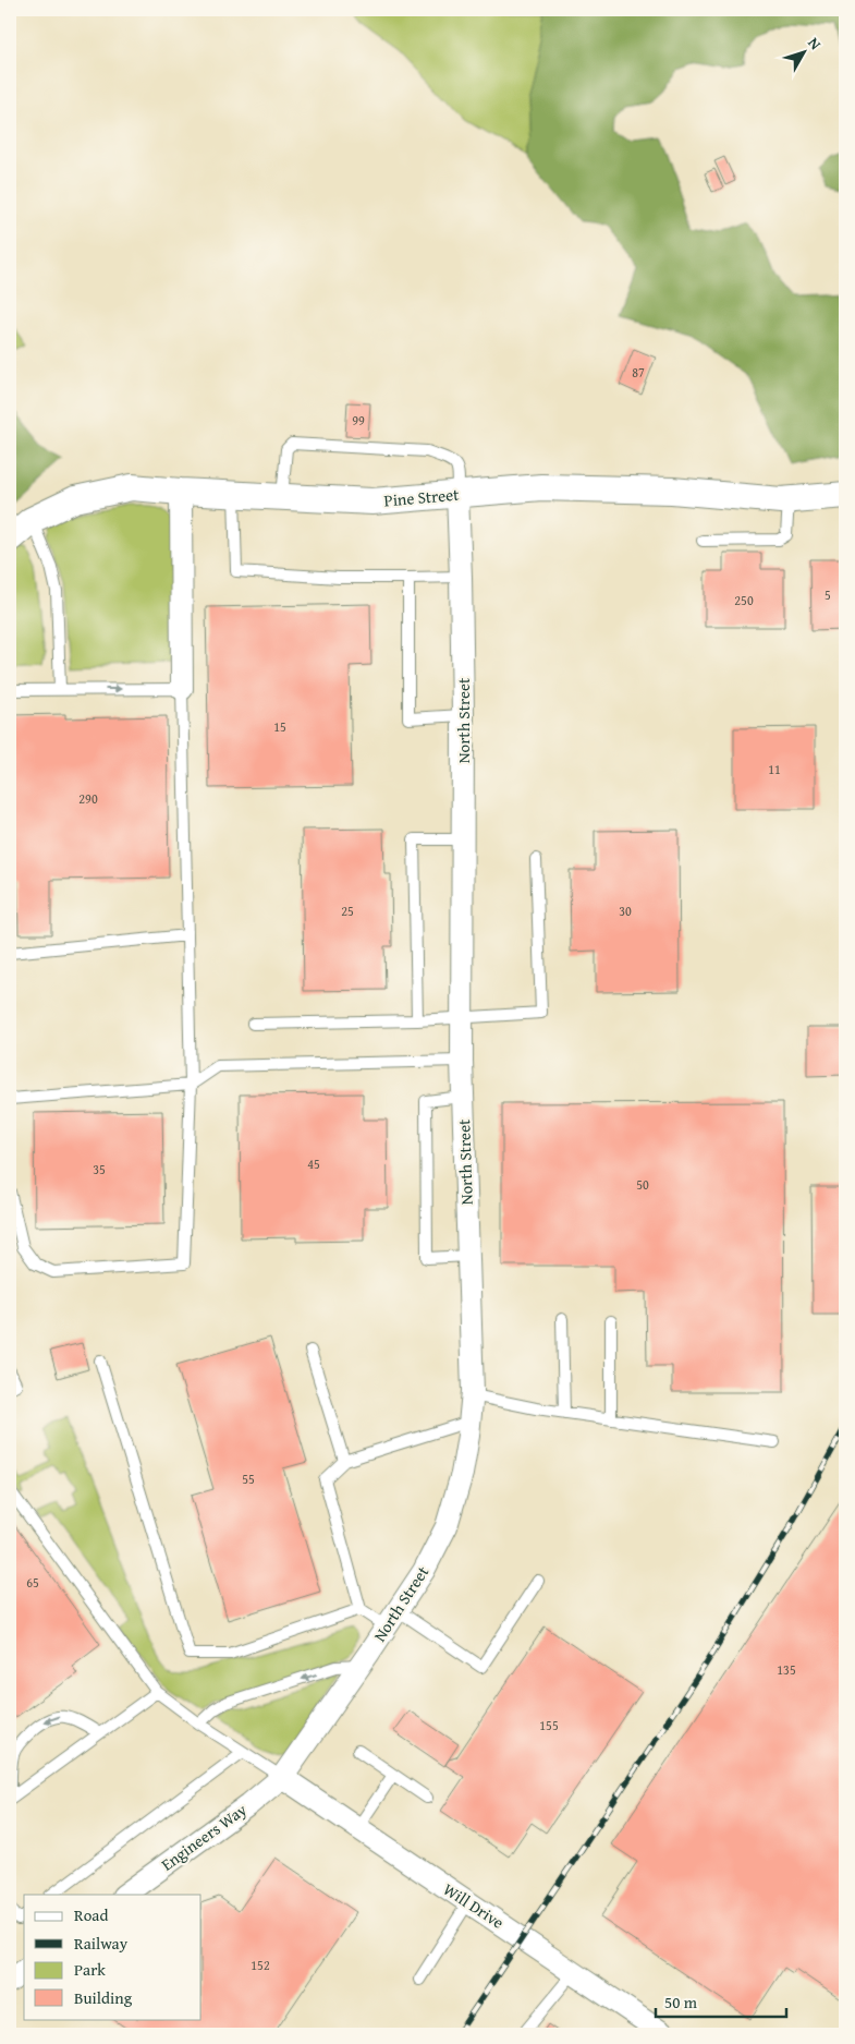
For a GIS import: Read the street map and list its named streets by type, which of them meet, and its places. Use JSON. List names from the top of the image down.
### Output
{
  "streets": {
    "street": [
      "Pine Street",
      "North Street",
      "Engineers Way",
      "Will Drive"
    ]
  },
  "crossings": [
    ["Pine Street", "North Street"],
    ["North Street", "Engineers Way"],
    ["North Street", "Will Drive"],
    ["Engineers Way", "Will Drive"]
  ],
  "house_numbers": [
    "87",
    "99",
    "5",
    "250",
    "15",
    "11",
    "290",
    "25",
    "30",
    "45",
    "35",
    "50",
    "55",
    "65",
    "135",
    "155",
    "152"
  ],
  "legend": [
    "Road",
    "Railway",
    "Park",
    "Building"
  ],
  "scale_bar": "50 m",
  "north": "top right"
}
